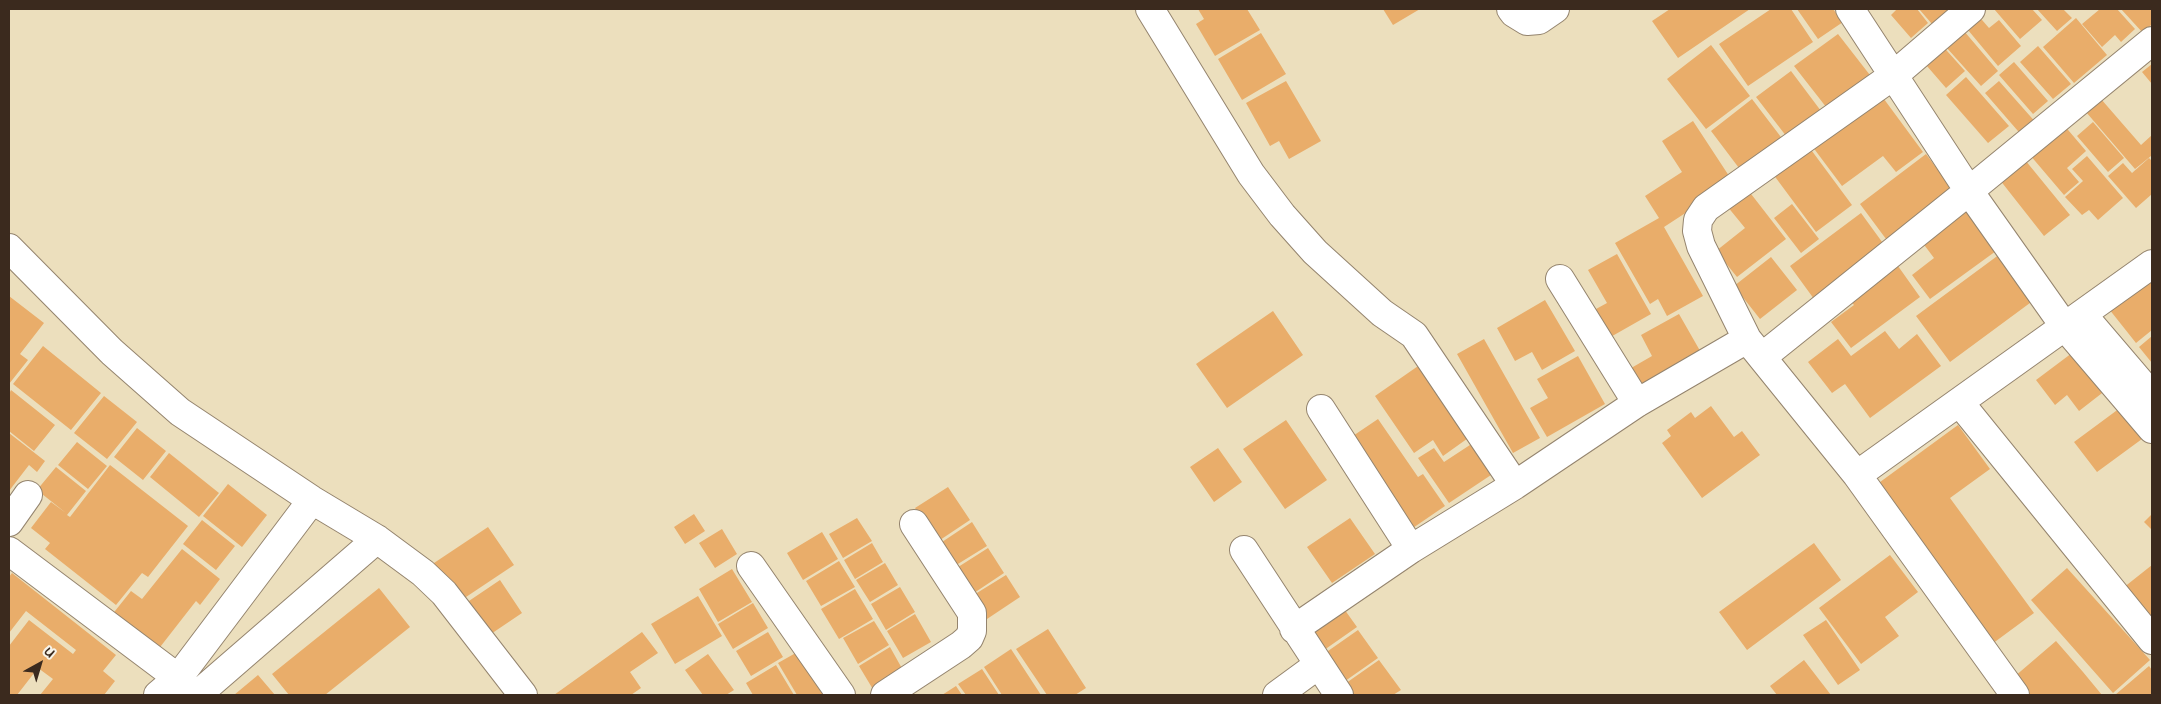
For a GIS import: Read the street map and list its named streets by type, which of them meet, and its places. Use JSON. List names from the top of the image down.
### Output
{
  "north": "top right"
}
